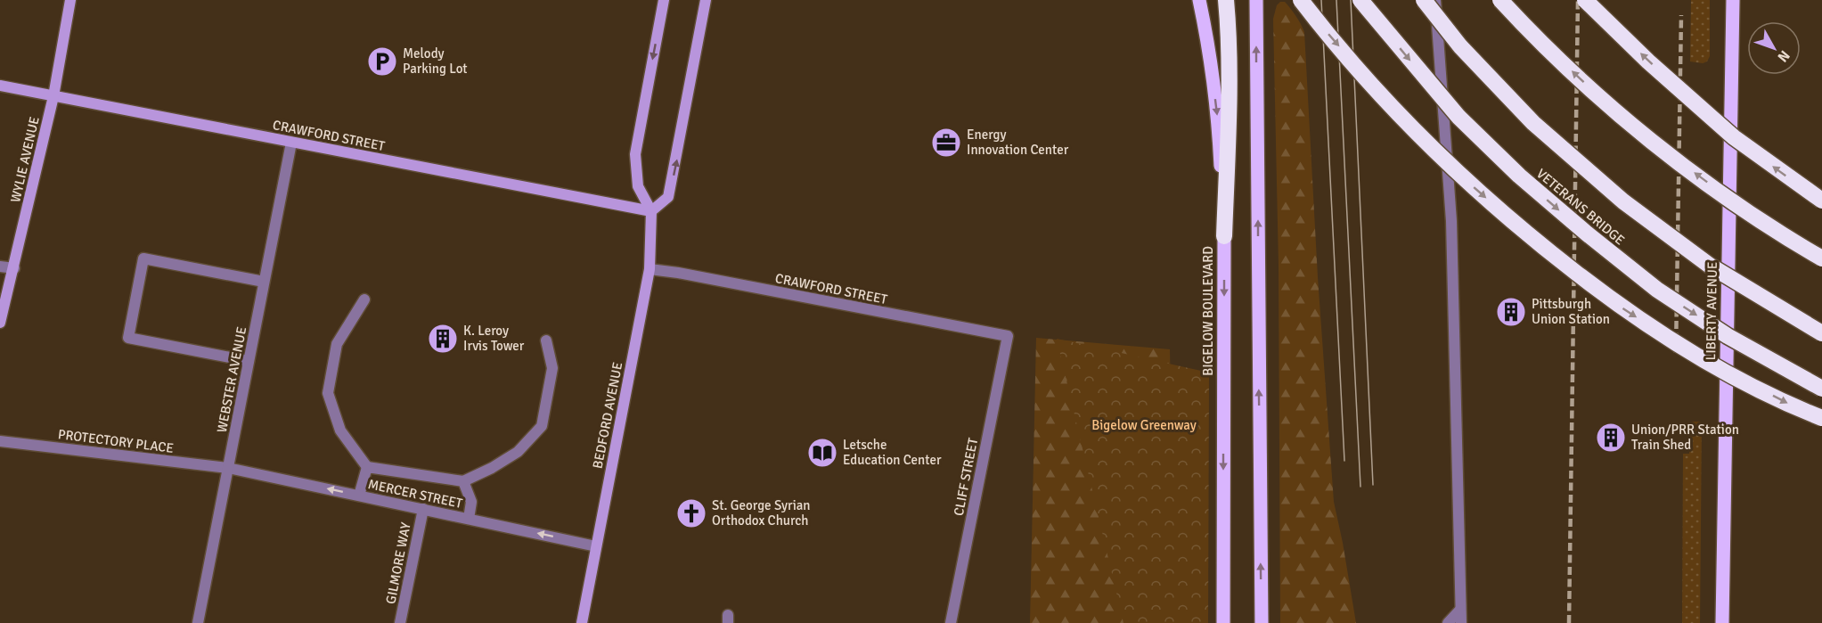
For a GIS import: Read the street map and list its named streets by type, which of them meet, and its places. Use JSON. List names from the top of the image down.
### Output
{
  "streets": {
    "highway": ["VETERANS BRIDGE"],
    "main road": ["BIGELOW BOULEVARD", "LIBERTY AVENUE"],
    "street": [
      "CRAWFORD STREET",
      "WYLIE AVENUE",
      "WEBSTER AVENUE",
      "BEDFORD AVENUE",
      "PROTECTORY PLACE",
      "CLIFF STREET",
      "MERCER STREET",
      "GILMORE WAY"
    ]
  },
  "crossings": [
    ["CRAWFORD STREET", "WYLIE AVENUE"],
    ["CRAWFORD STREET", "WEBSTER AVENUE"],
    ["CRAWFORD STREET", "BEDFORD AVENUE"],
    ["CRAWFORD STREET", "CLIFF STREET"],
    ["WEBSTER AVENUE", "PROTECTORY PLACE"],
    ["WEBSTER AVENUE", "MERCER STREET"],
    ["BEDFORD AVENUE", "MERCER STREET"],
    ["PROTECTORY PLACE", "MERCER STREET"],
    ["MERCER STREET", "GILMORE WAY"]
  ],
  "one_way": ["MERCER STREET"],
  "parks": ["Bigelow Greenway"],
  "places": {
    "parking": ["Melody Parking Lot"],
    "office": ["Energy Innovation Center"],
    "building": ["Pittsburgh Union Station", "K. Leroy Irvis Tower", "Union/PRR Station Train Shed"],
    "library": ["Letsche Education Center"],
    "church": ["St. George Syrian Orthodox Church"]
  },
  "north": "bottom right"
}
